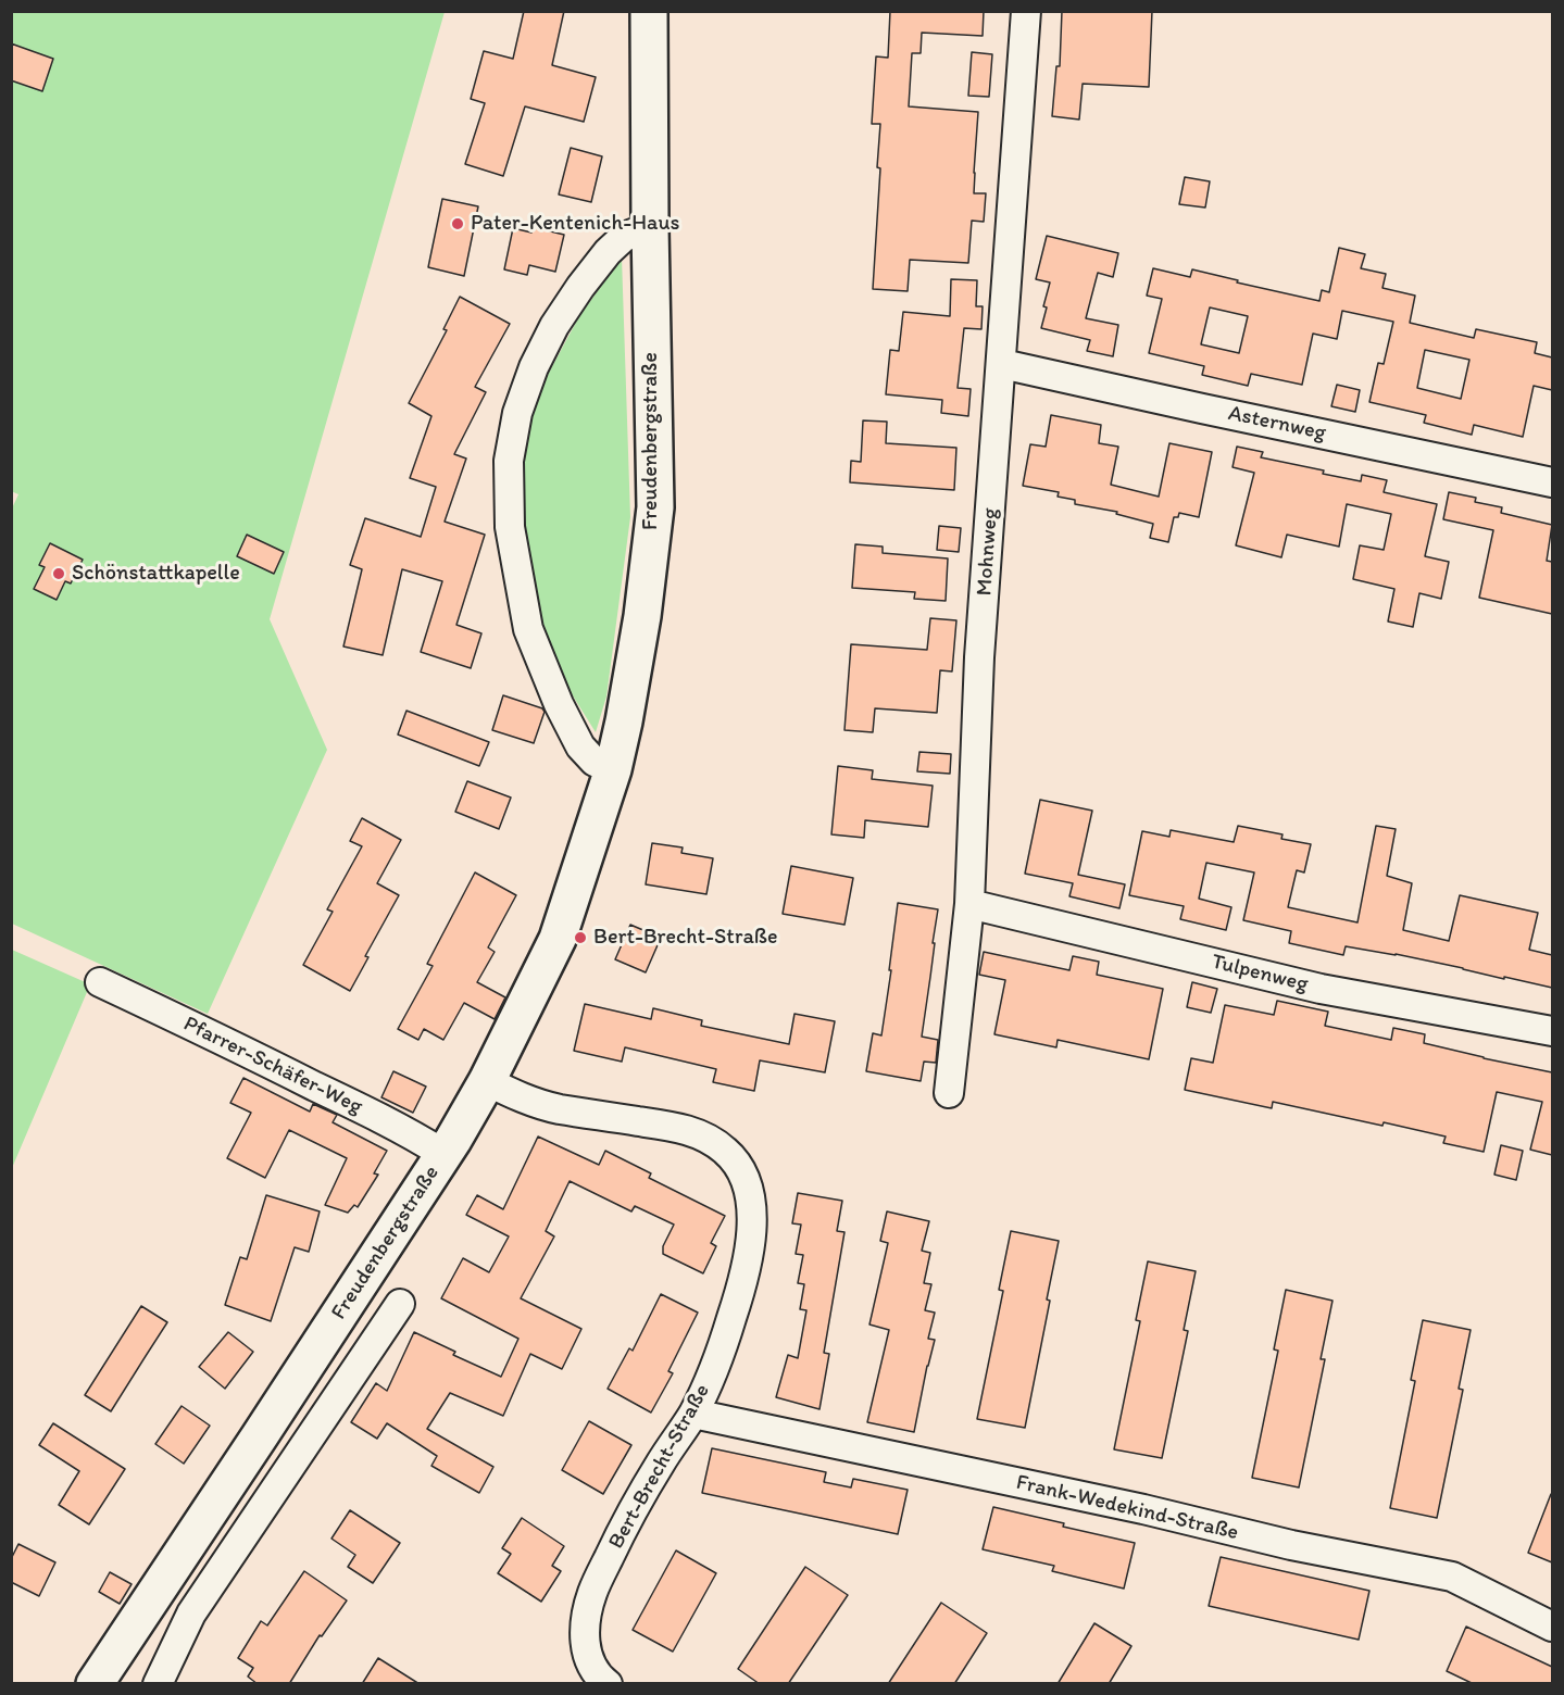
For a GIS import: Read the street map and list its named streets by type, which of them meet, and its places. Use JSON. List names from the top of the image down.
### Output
{
  "streets": {
    "street": [
      "Asternweg",
      "Freudenbergstraße",
      "Mohnweg",
      "Tulpenweg",
      "Pfarrer-Schäfer-Weg",
      "Bert-Brecht-Straße",
      "Frank-Wedekind-Straße"
    ]
  },
  "crossings": [
    ["Asternweg", "Mohnweg"],
    ["Freudenbergstraße", "Pfarrer-Schäfer-Weg"],
    ["Freudenbergstraße", "Bert-Brecht-Straße"],
    ["Mohnweg", "Tulpenweg"],
    ["Bert-Brecht-Straße", "Frank-Wedekind-Straße"]
  ],
  "places": ["Pater-Kentenich-Haus", "Schönstattkapelle", "Bert-Brecht-Straße"]
}
